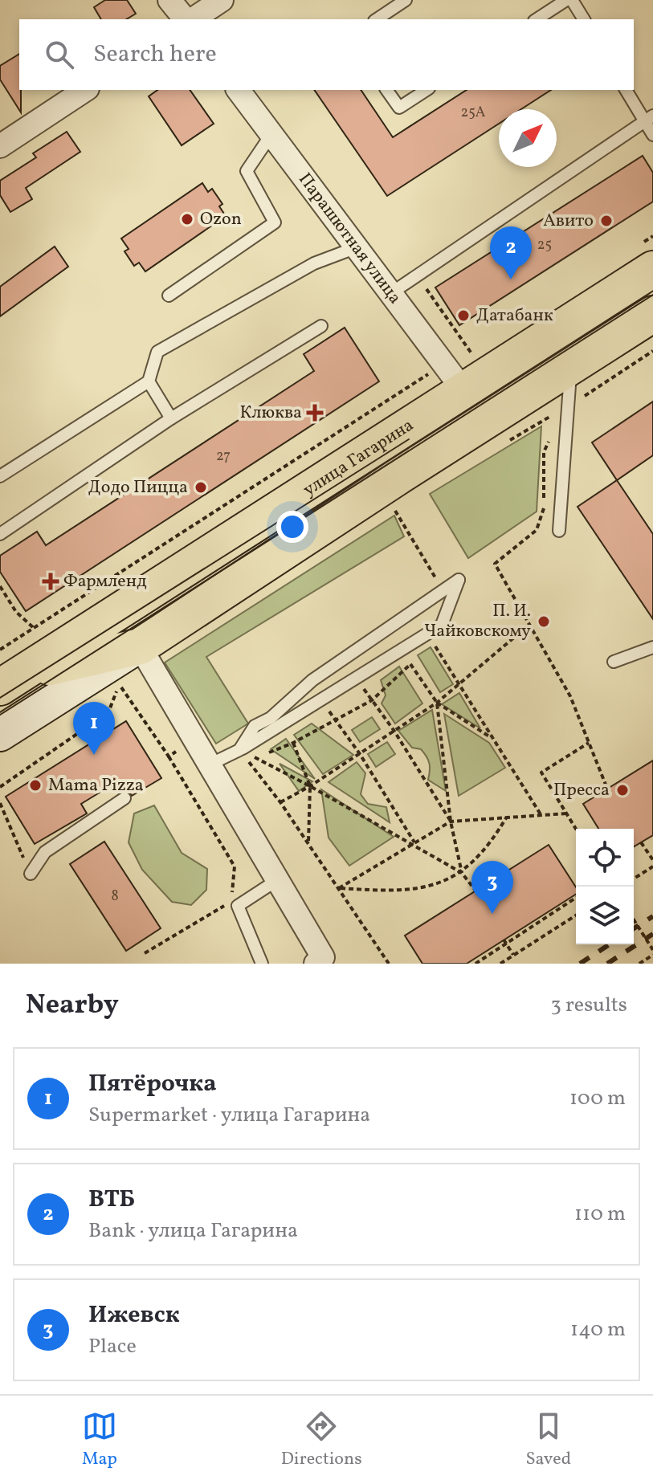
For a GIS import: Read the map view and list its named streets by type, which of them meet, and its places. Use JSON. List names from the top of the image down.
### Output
{
  "streets": {
    "main road": ["улица Гагарина"],
    "street": ["Парашютная улица"]
  },
  "crossings": [
    ["Парашютная улица", "улица Гагарина"]
  ],
  "places": {
    "other": [
      "Ozon",
      "Авито",
      "Датабанк",
      "Додо Пицца",
      "П. И. Чайковскому",
      "Mama Pizza",
      "Пресса"
    ],
    "health": ["Клюква", "Фармленд"]
  },
  "house_numbers": [
    "25А",
    "25",
    "27",
    "8"
  ],
  "north": "top right",
  "page": {
    "search": "Search here",
    "pins": ["2", "1", "3"],
    "heading": ["Nearby", "3 results"],
    "list": [
      {
        "mark": "1",
        "name": "Пятёрочка",
        "note": "Supermarket · улица Гагарина",
        "value": "100 m"
      },
      {
        "mark": "2",
        "name": "ВТБ",
        "note": "Bank · улица Гагарина",
        "value": "110 m"
      },
      {
        "mark": "3",
        "name": "Ижевск",
        "note": "Place",
        "value": "140 m"
      }
    ],
    "nav": ["Map", "Directions", "Saved"]
  }
}
